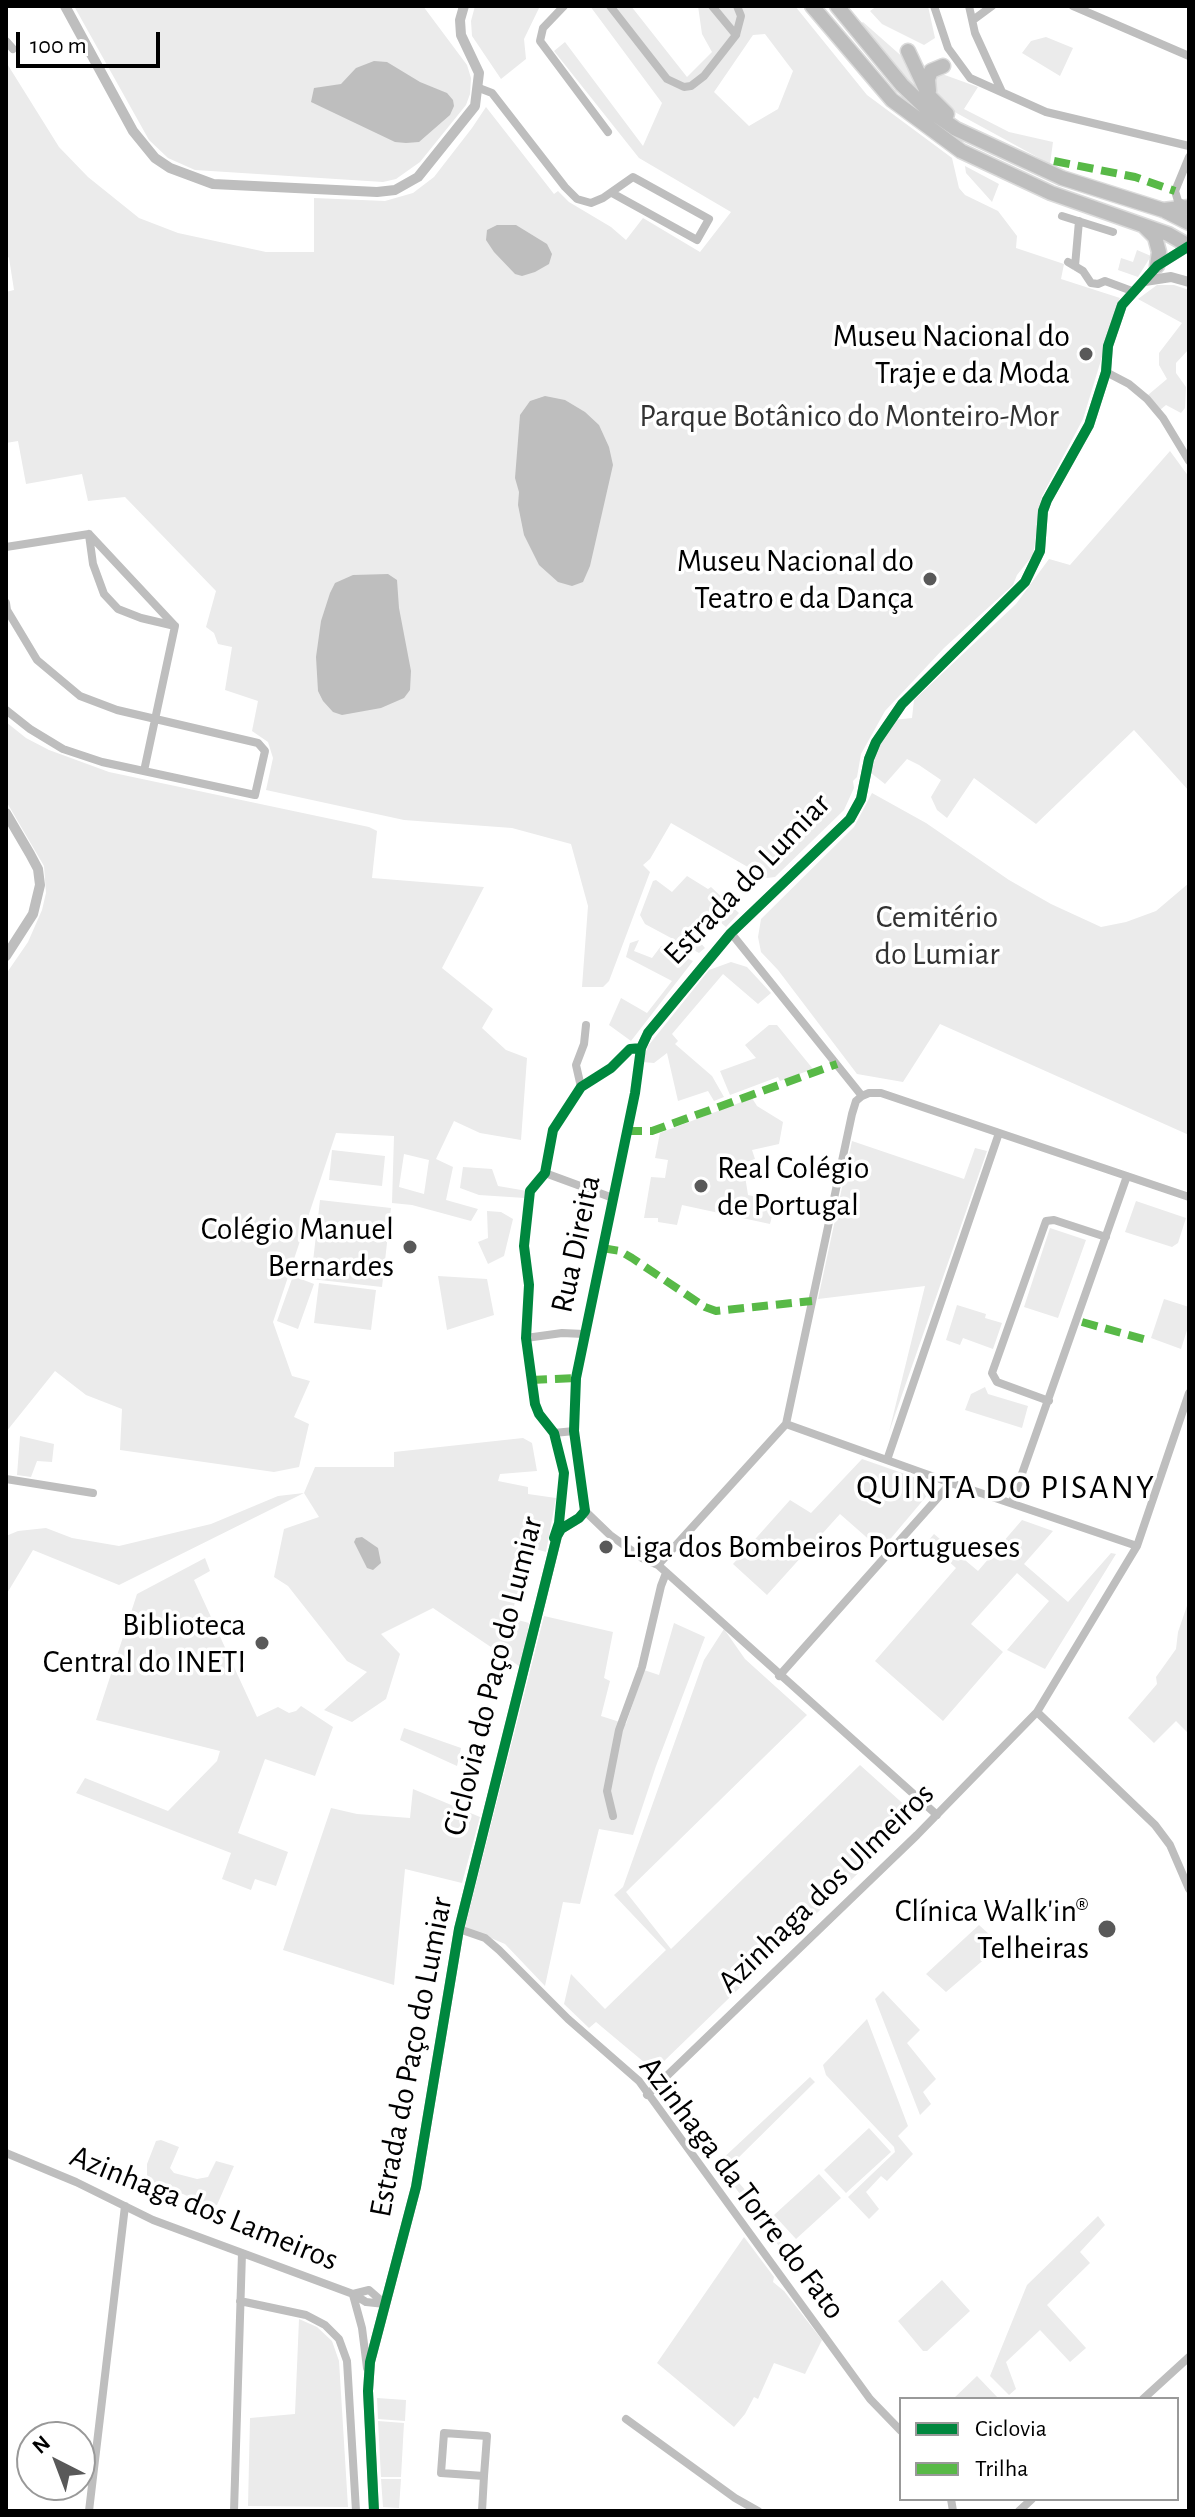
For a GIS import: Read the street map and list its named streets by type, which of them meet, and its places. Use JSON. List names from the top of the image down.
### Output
{
  "streets": {
    "street": [
      "Estrada do Lumiar",
      "Rua Direita",
      "Azinhaga dos Ulmeiros",
      "Estrada do Paço do Lumiar",
      "Azinhaga da Torre do Fato",
      "Azinhaga dos Lameiros"
    ],
    "cycle path": ["Ciclovia do Paço do Lumiar"]
  },
  "crossings": [
    ["Estrada do Lumiar", "Rua Direita"],
    ["Rua Direita", "Estrada do Paço do Lumiar"],
    ["Azinhaga dos Ulmeiros", "Azinhaga da Torre do Fato"],
    ["Estrada do Paço do Lumiar", "Azinhaga da Torre do Fato"],
    ["Estrada do Paço do Lumiar", "Azinhaga dos Lameiros"]
  ],
  "districts": ["QUINTA DO PISANY"],
  "parks": ["Parque Botânico do Monteiro-Mor", "Cemitério do Lumiar"],
  "places": [
    "Museu Nacional do Traje e da Moda",
    "Museu Nacional do Teatro e da Dança",
    "Real Colégio de Portugal",
    "Colégio Manuel Bernardes",
    "Liga dos Bombeiros Portugueses",
    "Biblioteca Central do INETI",
    "Clínica Walk'in® Telheiras"
  ],
  "legend": ["Ciclovia", "Trilha"],
  "scale_bar": "100 m",
  "north": "top left"
}
